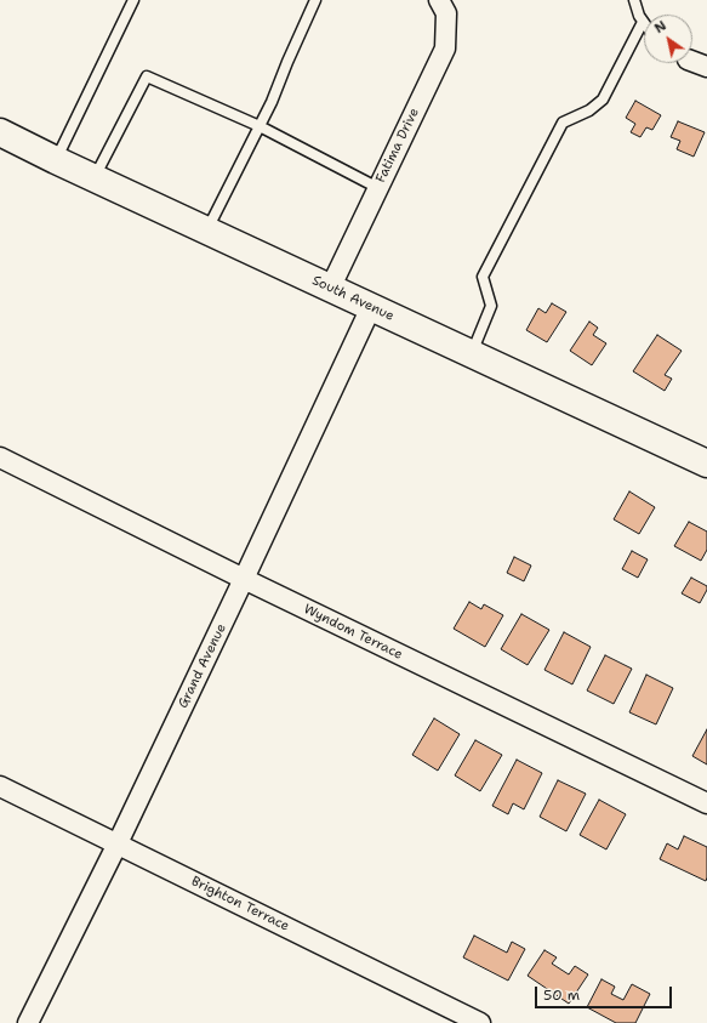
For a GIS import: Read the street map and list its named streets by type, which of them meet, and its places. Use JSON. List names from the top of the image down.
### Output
{
  "streets": {
    "street": [
      "Fatima Drive",
      "South Avenue",
      "Wyndom Terrace",
      "Grand Avenue",
      "Brighton Terrace"
    ]
  },
  "crossings": [
    ["Fatima Drive", "South Avenue"],
    ["South Avenue", "Grand Avenue"],
    ["Wyndom Terrace", "Grand Avenue"],
    ["Grand Avenue", "Brighton Terrace"]
  ],
  "scale_bar": "50 m",
  "north": "top left"
}
